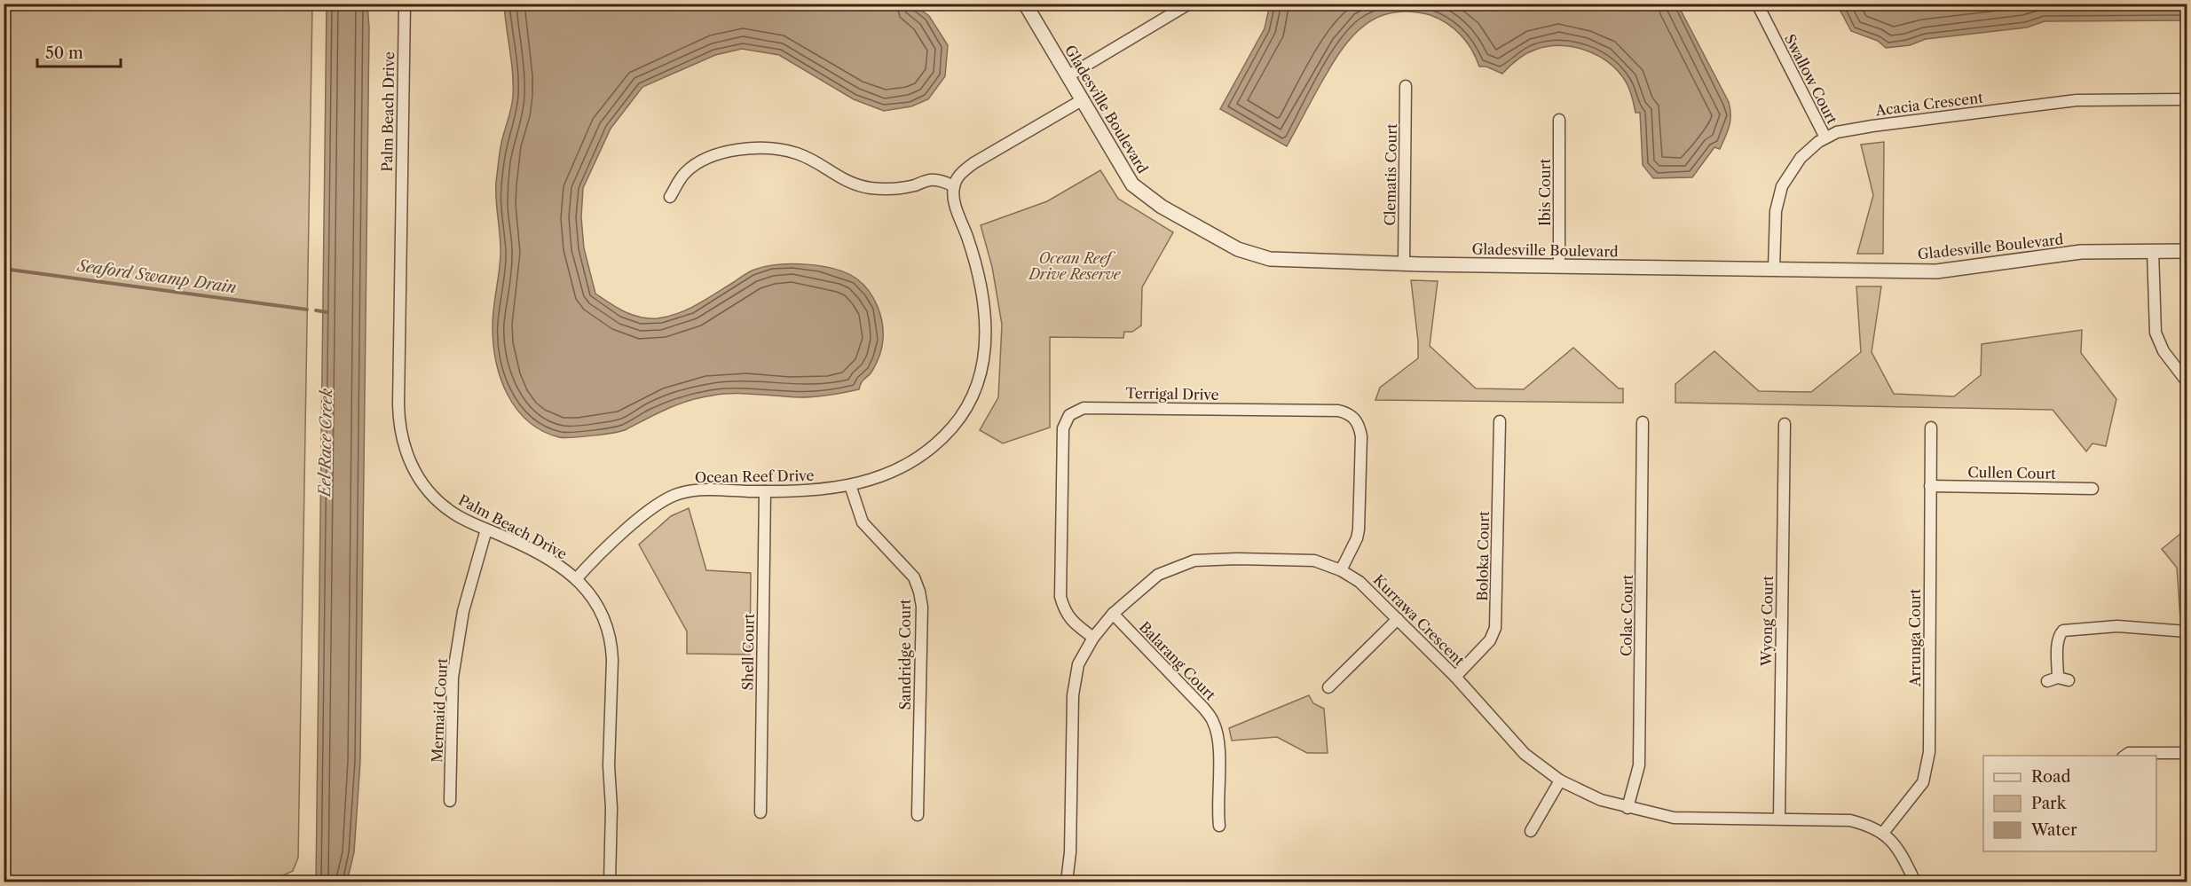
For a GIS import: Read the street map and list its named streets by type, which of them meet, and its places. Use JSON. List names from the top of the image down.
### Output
{
  "streets": {
    "street": [
      "Swallow Court",
      "Acacia Crescent",
      "Gladesville Boulevard",
      "Palm Beach Drive",
      "Clematis Court",
      "Ibis Court",
      "Terrigal Drive",
      "Cullen Court",
      "Ocean Reef Drive",
      "Boloka Court",
      "Colac Court",
      "Kurrawa Crescent",
      "Wyong Court",
      "Arrunga Court",
      "Shell Court",
      "Sandridge Court",
      "Balarang Court",
      "Mermaid Court"
    ]
  },
  "crossings": [
    ["Swallow Court", "Acacia Crescent"],
    ["Acacia Crescent", "Gladesville Boulevard"],
    ["Gladesville Boulevard", "Clematis Court"],
    ["Gladesville Boulevard", "Ibis Court"],
    ["Palm Beach Drive", "Ocean Reef Drive"],
    ["Palm Beach Drive", "Mermaid Court"],
    ["Terrigal Drive", "Kurrawa Crescent"],
    ["Cullen Court", "Arrunga Court"],
    ["Ocean Reef Drive", "Shell Court"],
    ["Ocean Reef Drive", "Sandridge Court"],
    ["Boloka Court", "Kurrawa Crescent"],
    ["Colac Court", "Kurrawa Crescent"],
    ["Kurrawa Crescent", "Wyong Court"],
    ["Kurrawa Crescent", "Arrunga Court"],
    ["Kurrawa Crescent", "Balarang Court"]
  ],
  "water": ["Seaford Swamp Drain", "Eel Race Creek"],
  "parks": ["Ocean Reef Drive Reserve"],
  "legend": ["Road", "Park", "Water"],
  "scale_bar": "50 m"
}
